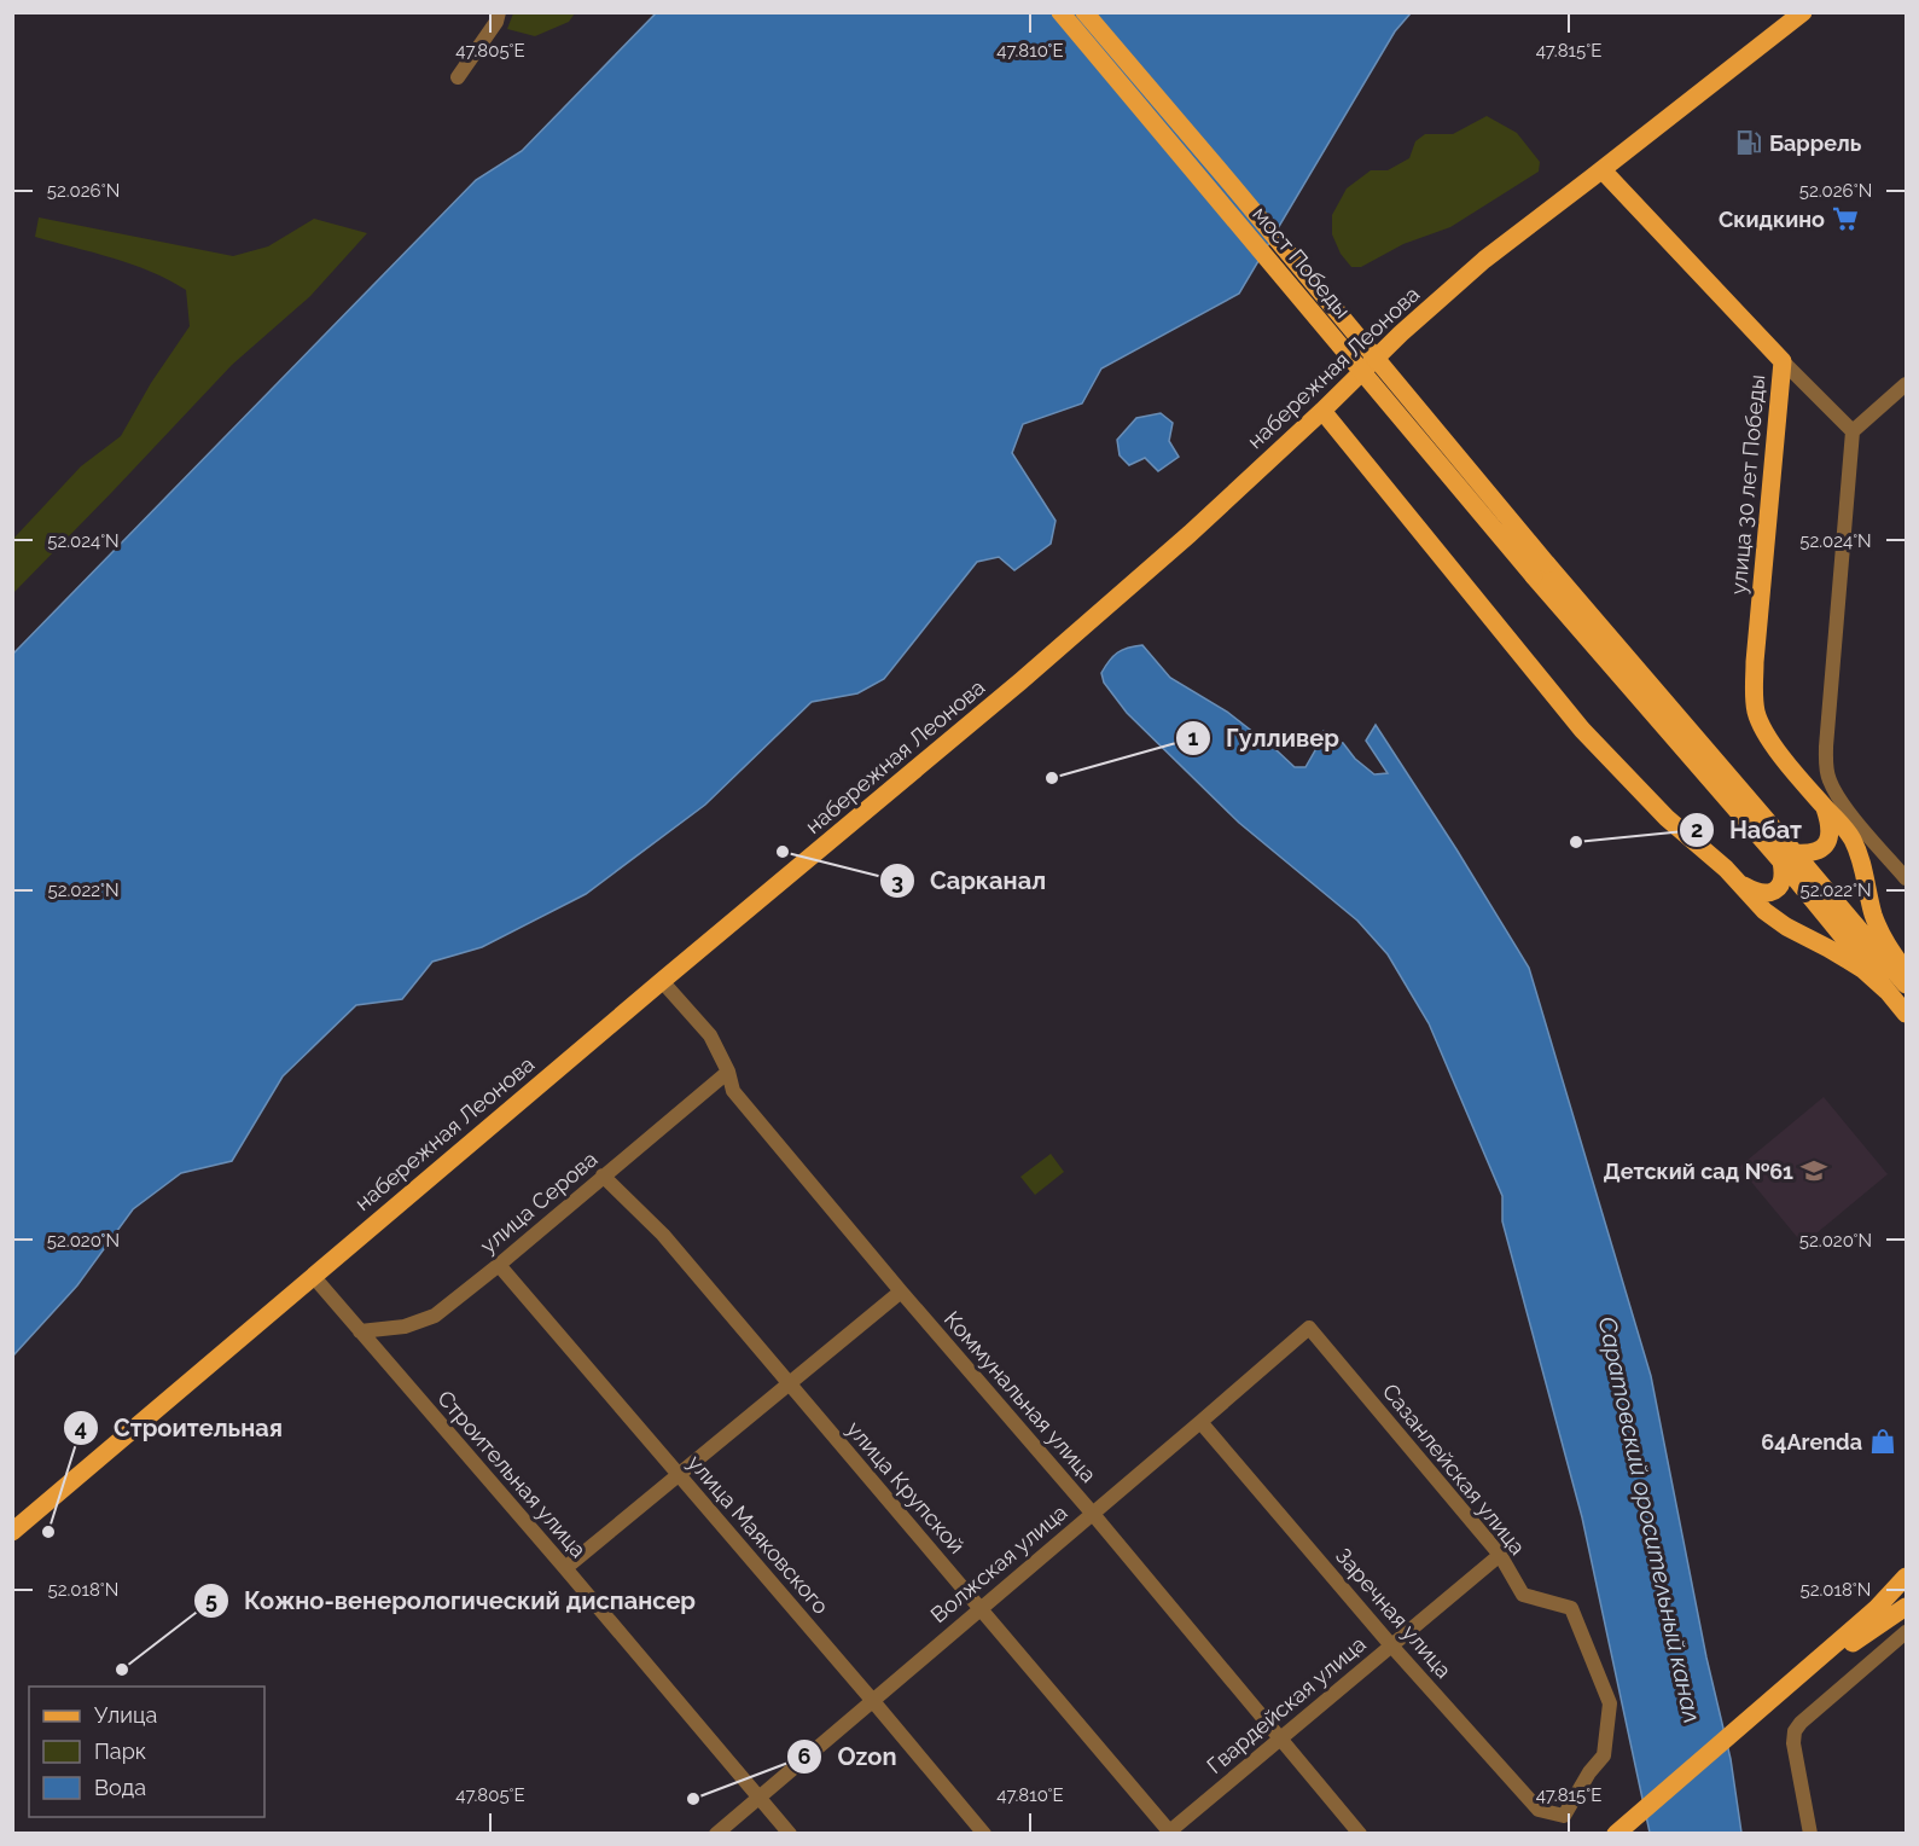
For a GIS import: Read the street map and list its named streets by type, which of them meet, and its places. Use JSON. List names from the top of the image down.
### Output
{
  "streets": {
    "main road": ["мост Победы", "набережная Леонова", "улица 30 лет Победы"],
    "street": [
      "улица Серова",
      "Коммунальная улица",
      "Сазанлейская улица",
      "Строительная улица",
      "улица Крупской",
      "улица Маяковского",
      "Волжская улица",
      "Заречная улица",
      "Гвардейская улица"
    ]
  },
  "crossings": [
    ["набережная Леонова", "улица 30 лет Победы"],
    ["набережная Леонова", "Коммунальная улица"],
    ["набережная Леонова", "Строительная улица"],
    ["улица Серова", "Коммунальная улица"],
    ["улица Серова", "Строительная улица"],
    ["улица Серова", "улица Крупской"],
    ["улица Серова", "улица Маяковского"],
    ["Коммунальная улица", "Волжская улица"],
    ["Коммунальная улица", "Гвардейская улица"],
    ["Сазанлейская улица", "Волжская улица"],
    ["Сазанлейская улица", "Заречная улица"],
    ["Сазанлейская улица", "Гвардейская улица"],
    ["Строительная улица", "Волжская улица"],
    ["улица Крупской", "Волжская улица"],
    ["улица Крупской", "Гвардейская улица"],
    ["улица Маяковского", "Волжская улица"],
    ["Волжская улица", "Заречная улица"],
    ["Заречная улица", "Гвардейская улица"]
  ],
  "water": ["Саратовский оросительный канал"],
  "places": {
    "fuel station": ["Баррель"],
    "supermarket": ["Скидкино"],
    "other": [
      "Гулливер",
      "Набат",
      "Сарканал",
      "Строительная",
      "Кожно-венерологический диспансер",
      "Ozon"
    ],
    "school or university": ["Детский сад №61"],
    "shop": ["64Arenda"]
  },
  "legend": ["Улица", "Парк", "Вода"],
  "coordinates": [
    "47.805°E",
    "47.810°E",
    "47.815°E",
    "52.026°N",
    "52.024°N",
    "52.022°N",
    "52.020°N",
    "52.018°N"
  ]
}
